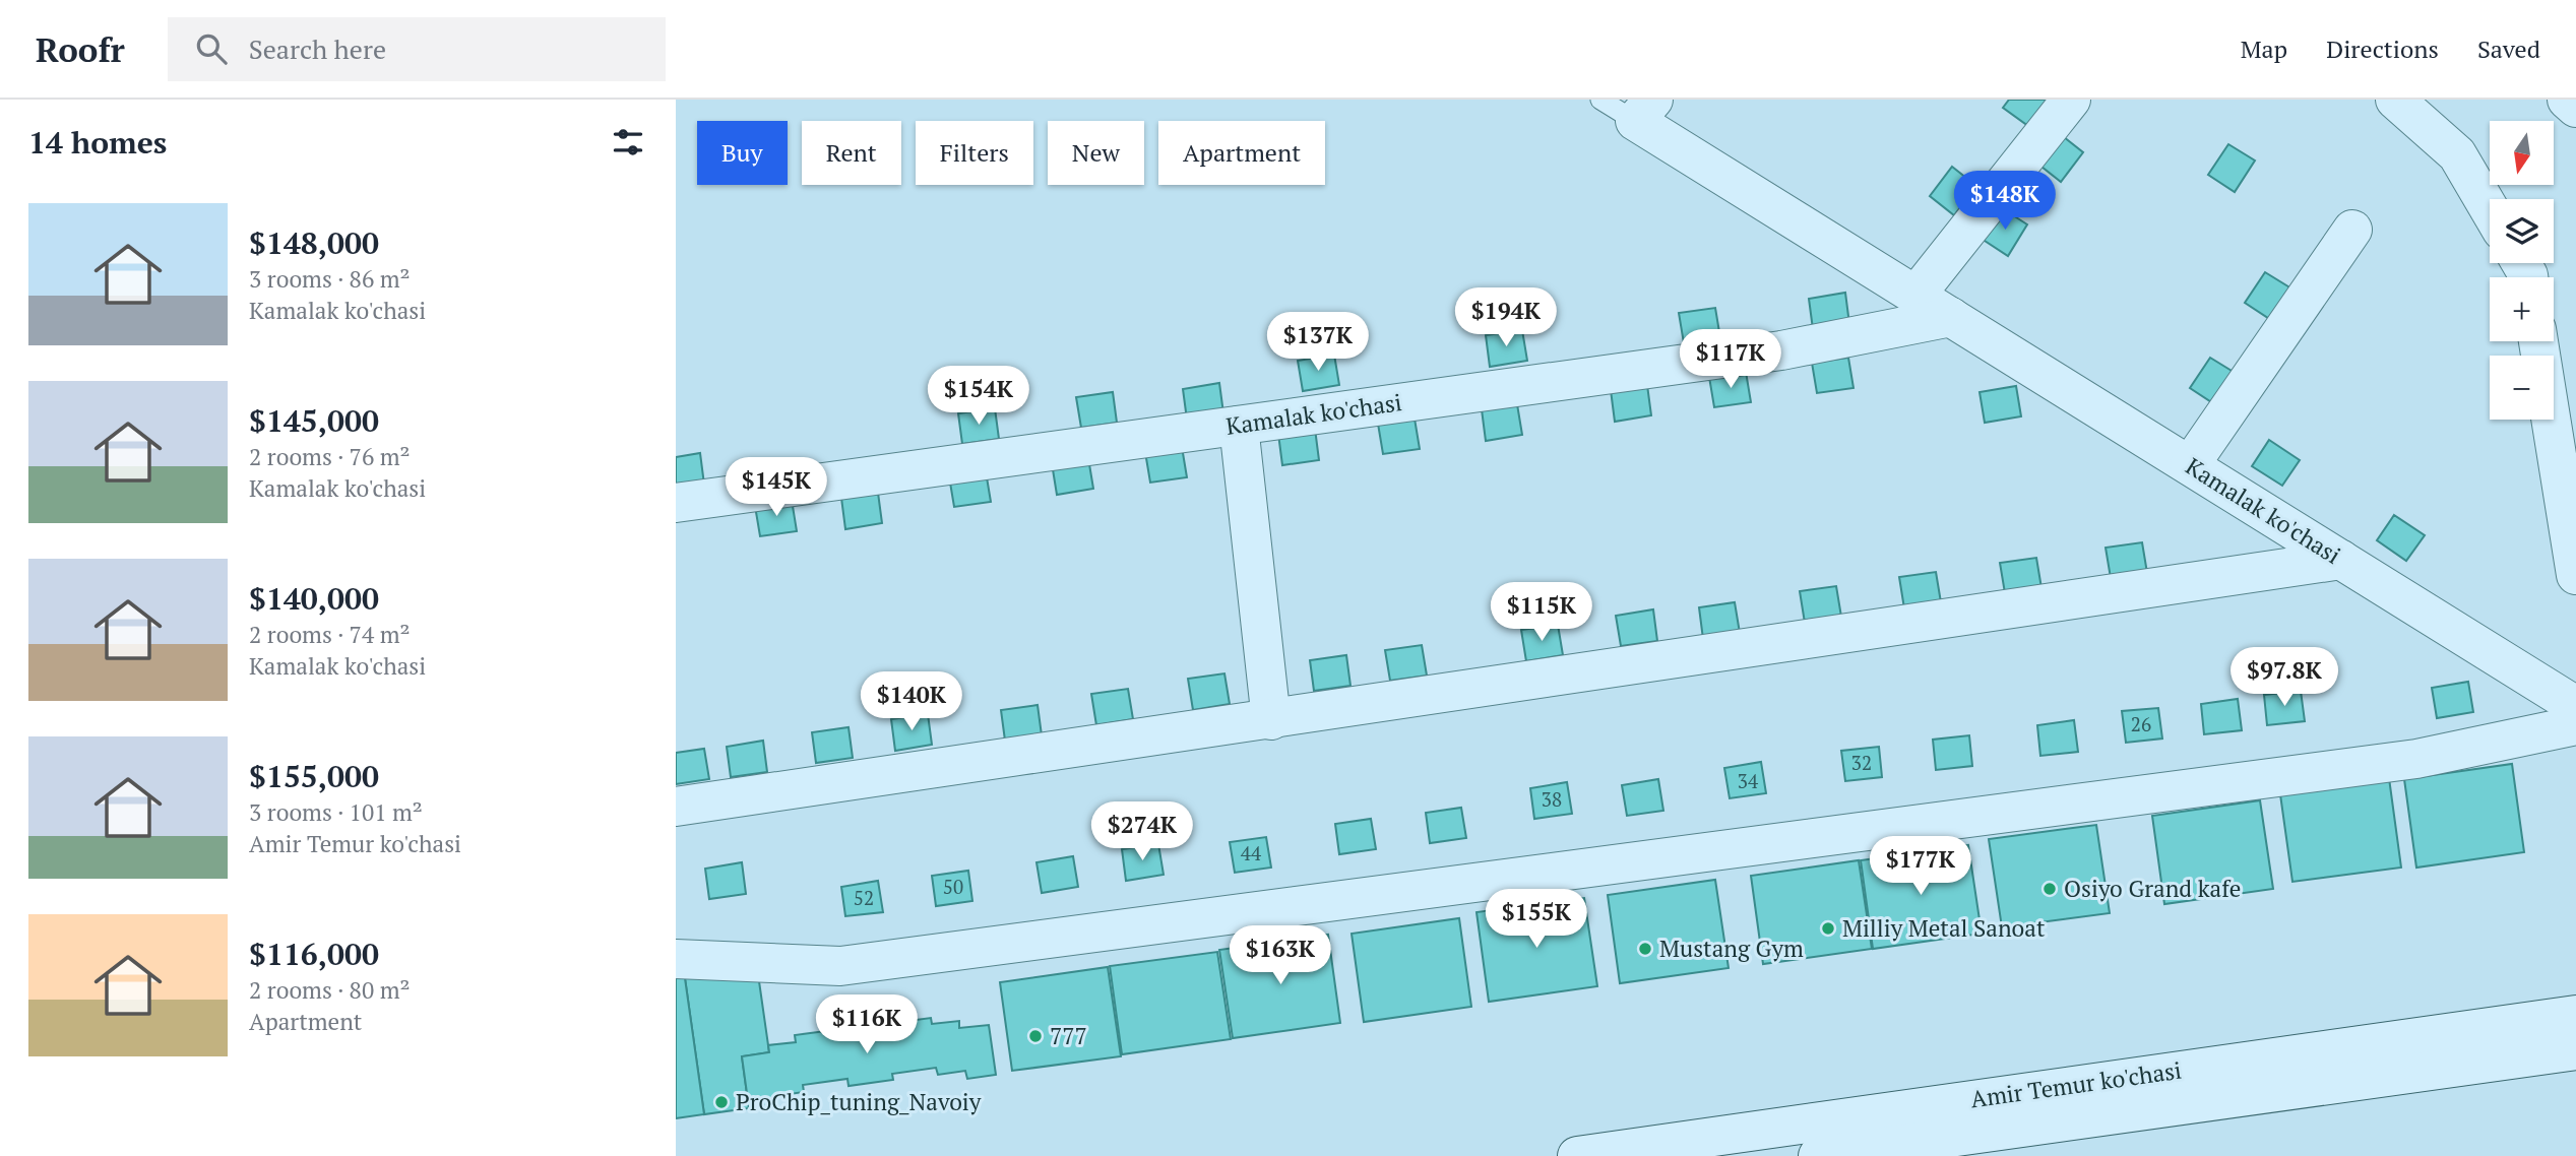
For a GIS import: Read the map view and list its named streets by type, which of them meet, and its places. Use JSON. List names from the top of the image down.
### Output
{
  "streets": {
    "street": ["Kamalak ko'chasi", "Amir Temur ko'chasi"]
  },
  "places": [
    "Osiyo Grand kafe",
    "Milliy Metal Sanoat",
    "Mustang Gym",
    "777",
    "ProChip_tuning_Navoiy"
  ],
  "house_numbers": [
    "26",
    "32",
    "34",
    "38",
    "44",
    "50",
    "52"
  ],
  "north": "bottom",
  "page": {
    "header": "Roofr",
    "search": "Search here",
    "nav": ["Map", "Directions", "Saved"],
    "heading": "14 homes",
    "map_buttons": ["+", "−"],
    "chip": [
      "Buy",
      "Rent",
      "Filters",
      "New",
      "Apartment"
    ],
    "price": [
      "$148K",
      "$194K",
      "$137K",
      "$117K",
      "$154K",
      "$145K",
      "$115K",
      "$97.8K",
      "$140K",
      "$274K",
      "$177K",
      "$155K",
      "$163K",
      "$116K"
    ],
    "list": [
      {
        "name": "$148,000",
        "note": "3 rooms · 86 m² · Kamalak ko'chasi"
      },
      {
        "name": "$145,000",
        "note": "2 rooms · 76 m² · Kamalak ko'chasi"
      },
      {
        "name": "$140,000",
        "note": "2 rooms · 74 m² · Kamalak ko'chasi"
      },
      {
        "name": "$155,000",
        "note": "3 rooms · 101 m² · Amir Temur ko'chasi"
      },
      {
        "name": "$116,000",
        "note": "2 rooms · 80 m² · Apartment"
      }
    ]
  }
}
